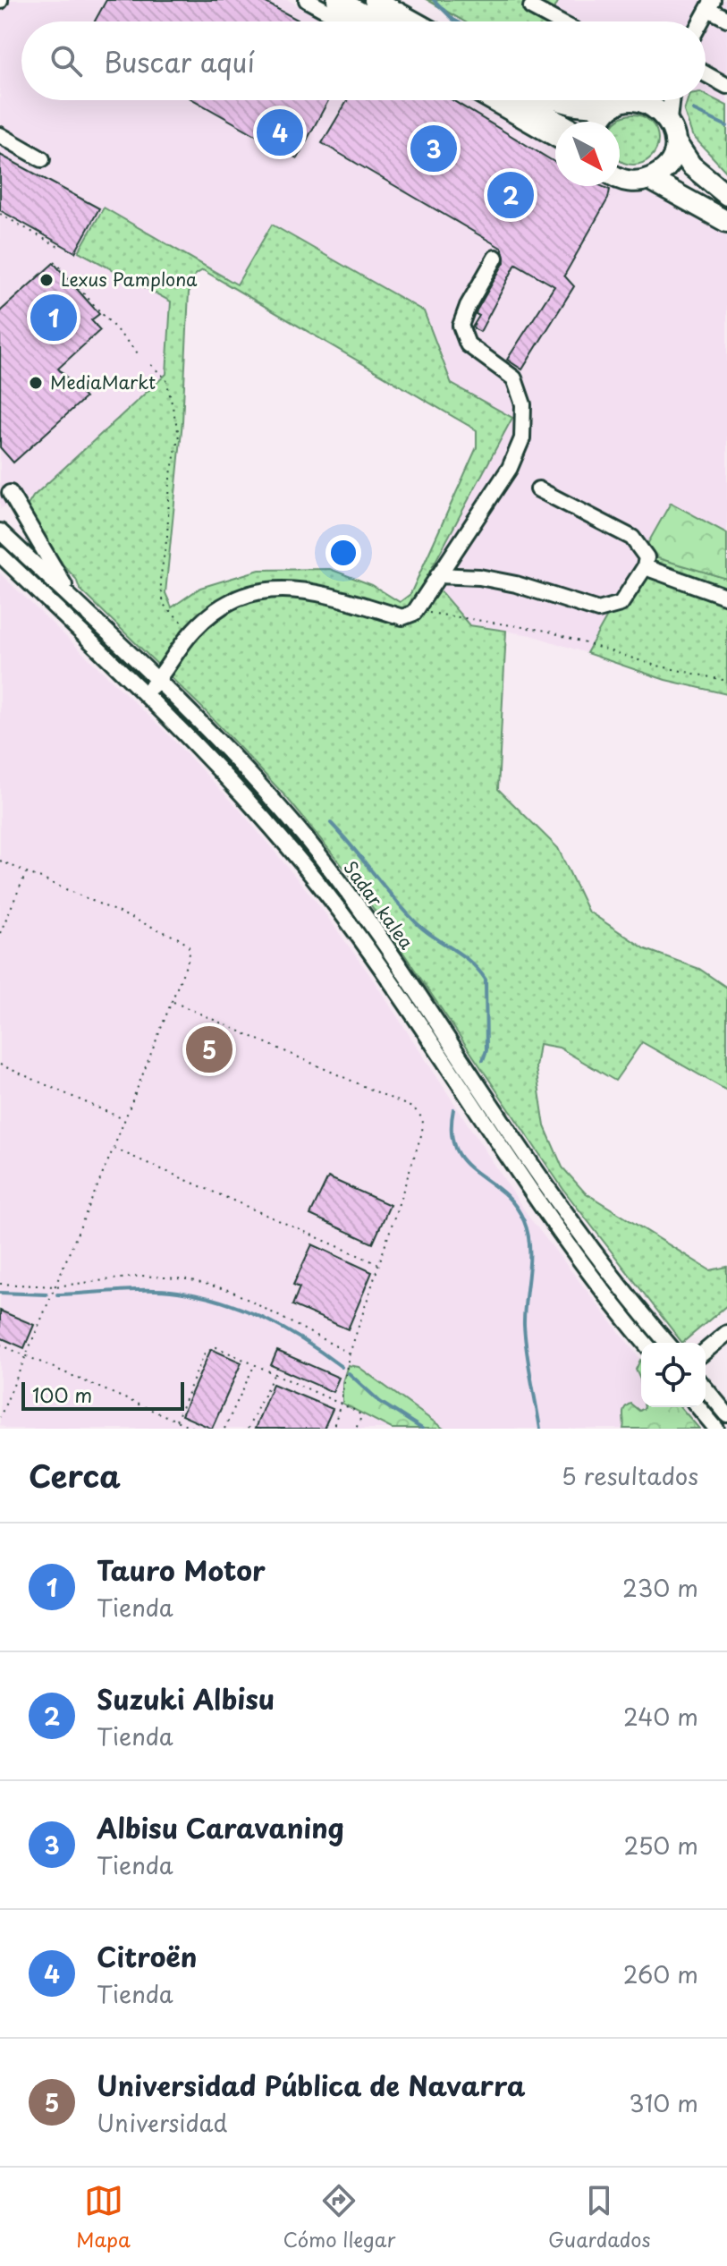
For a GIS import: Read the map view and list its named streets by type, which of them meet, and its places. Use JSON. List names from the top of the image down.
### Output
{
  "streets": {
    "street": ["Sadar kalea"]
  },
  "places": ["Lexus Pamplona", "MediaMarkt"],
  "scale_bar": "100 m",
  "north": "bottom right",
  "page": {
    "search": "Buscar aquí",
    "pins": [
      "4",
      "3",
      "2",
      "1",
      "5"
    ],
    "scale": "100 m",
    "heading": ["Cerca", "5 resultados"],
    "list": [
      {
        "mark": "1",
        "name": "Tauro Motor",
        "note": "Tienda",
        "value": "230 m"
      },
      {
        "mark": "2",
        "name": "Suzuki Albisu",
        "note": "Tienda",
        "value": "240 m"
      },
      {
        "mark": "3",
        "name": "Albisu Caravaning",
        "note": "Tienda",
        "value": "250 m"
      },
      {
        "mark": "4",
        "name": "Citroën",
        "note": "Tienda",
        "value": "260 m"
      },
      {
        "mark": "5",
        "name": "Universidad Pública de Navarra",
        "note": "Universidad",
        "value": "310 m"
      }
    ],
    "nav": ["Mapa", "Cómo llegar", "Guardados"]
  }
}
